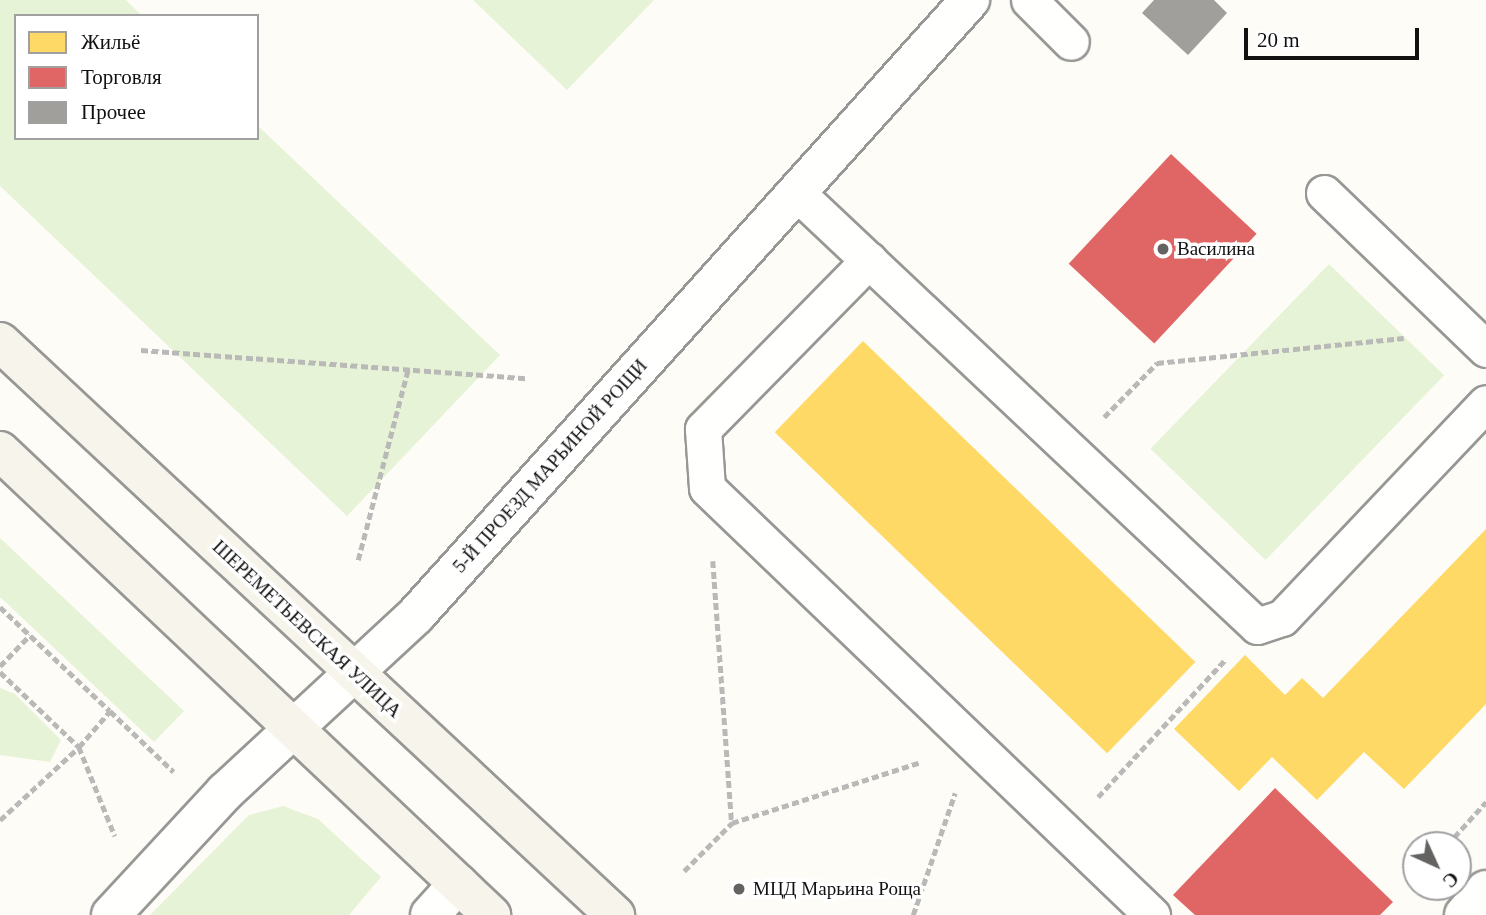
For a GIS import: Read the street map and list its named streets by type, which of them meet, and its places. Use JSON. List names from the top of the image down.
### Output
{
  "streets": {
    "main road": ["ШЕРЕМЕТЬЕВСКАЯ УЛИЦА"],
    "street": ["5-Й ПРОЕЗД МАРЬИНОЙ РОЩИ"]
  },
  "crossings": [
    ["5-Й ПРОЕЗД МАРЬИНОЙ РОЩИ", "ШЕРЕМЕТЬЕВСКАЯ УЛИЦА"]
  ],
  "places": ["Василина", "МЦД Марьина Роща"],
  "legend": ["Жильё", "Торговля", "Прочее"],
  "scale_bar": "20 m",
  "north": "bottom right"
}
